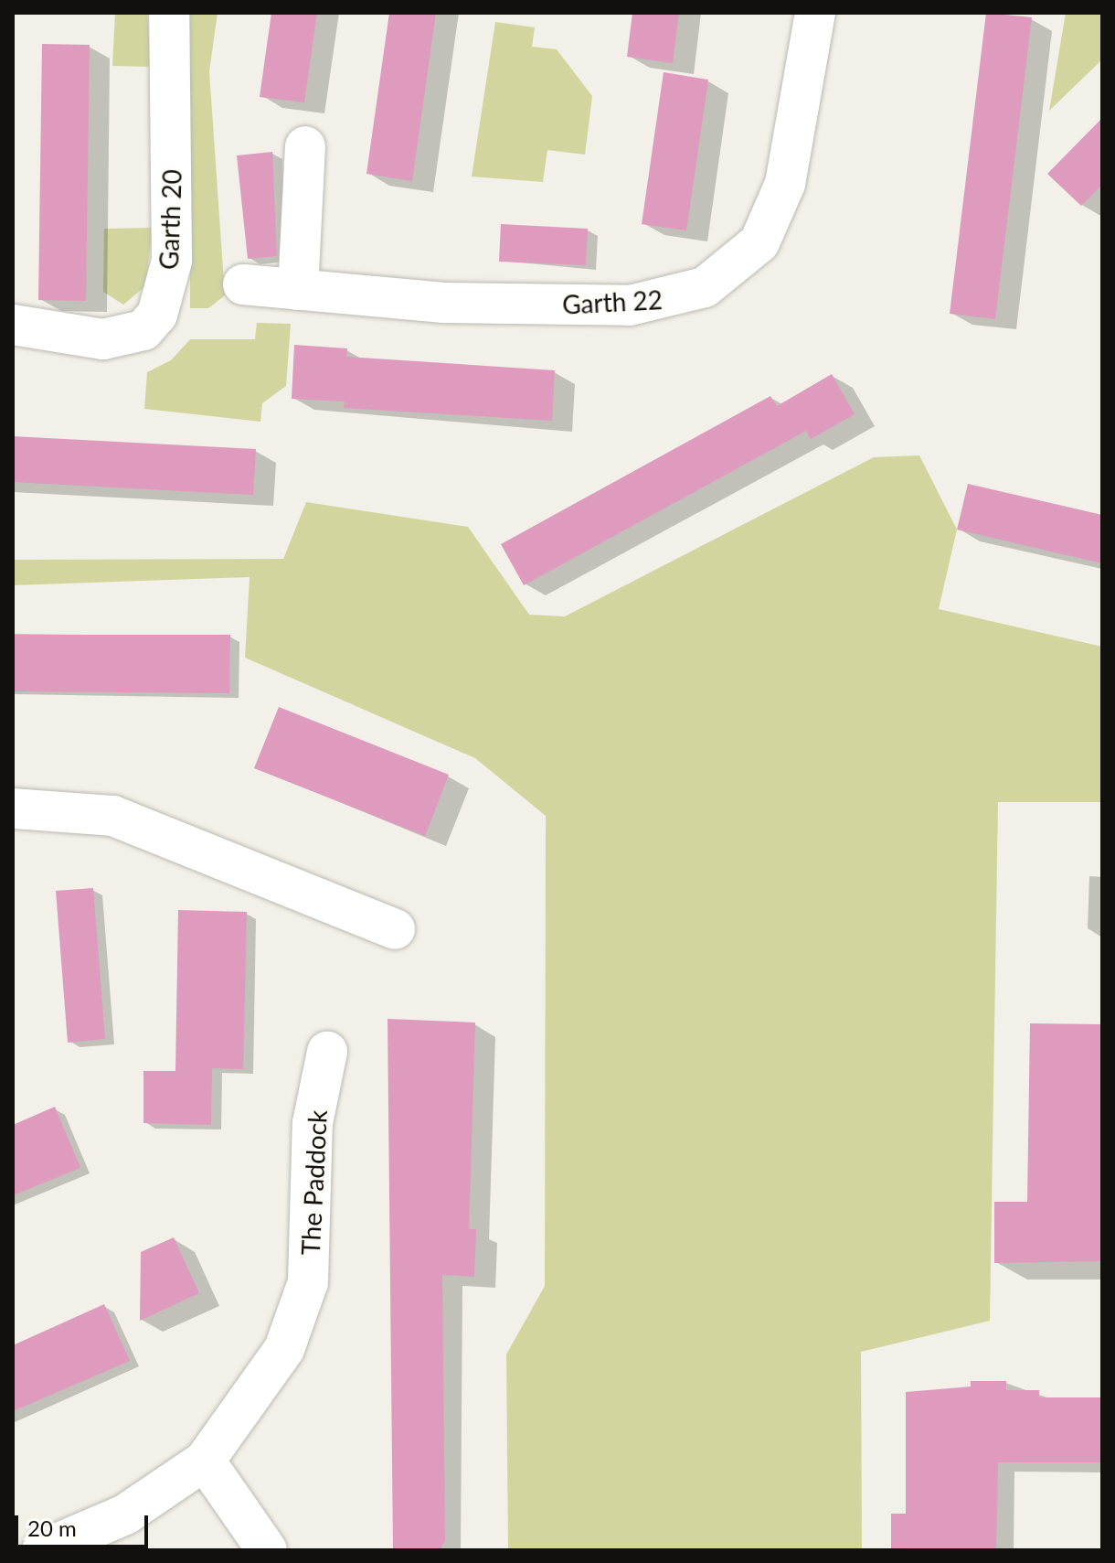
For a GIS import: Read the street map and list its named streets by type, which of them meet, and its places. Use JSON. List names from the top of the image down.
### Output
{
  "streets": {
    "street": ["Garth 20", "Garth 22", "The Paddock"]
  },
  "scale_bar": "20 m"
}
